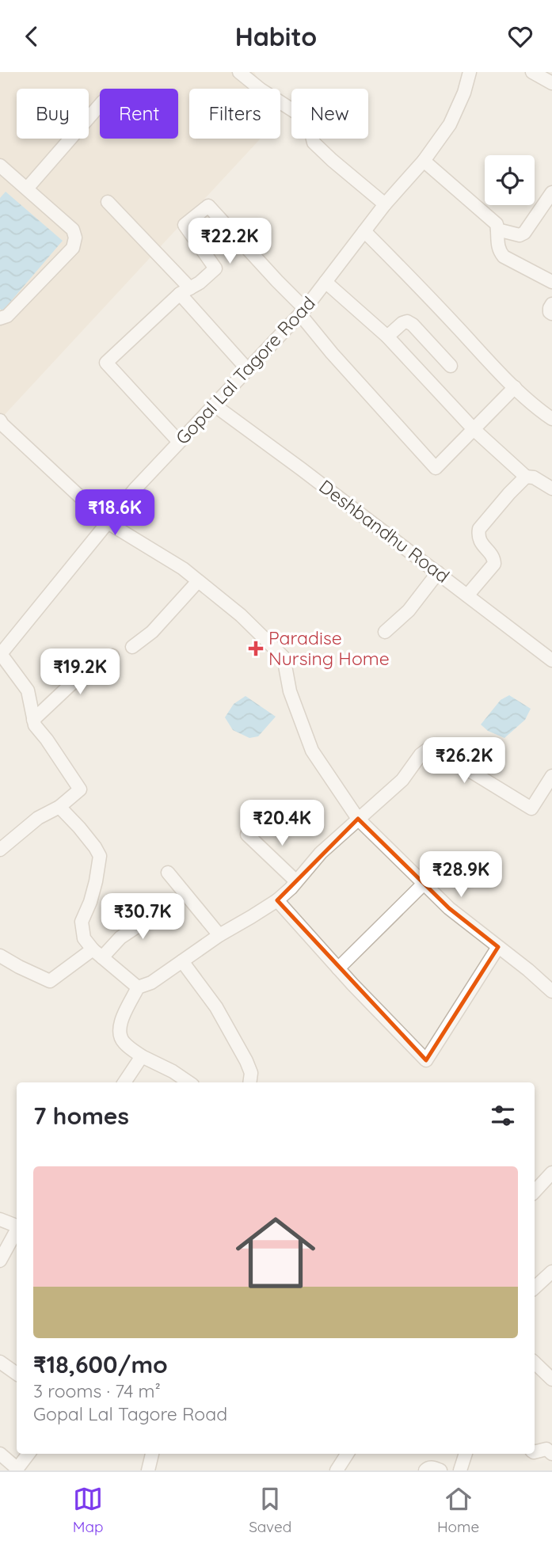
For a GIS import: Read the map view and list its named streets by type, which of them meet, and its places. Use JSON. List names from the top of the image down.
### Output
{
  "streets": {
    "street": ["Gopal Lal Tagore Road", "Deshbandhu Road"]
  },
  "crossings": [
    ["Gopal Lal Tagore Road", "Deshbandhu Road"]
  ],
  "places": {
    "health": ["Paradise Nursing Home"]
  },
  "page": {
    "header": "Habito",
    "chip": [
      "Buy",
      "Rent",
      "Filters",
      "New"
    ],
    "price": [
      "₹22.2K",
      "₹18.6K",
      "₹19.2K",
      "₹26.2K",
      "₹20.4K",
      "₹28.9K",
      "₹30.7K"
    ],
    "heading": "7 homes",
    "list": [
      {
        "name": "₹18,600/mo",
        "note": "3 rooms · 74 m² · Gopal Lal Tagore Road"
      }
    ],
    "tabs": ["Map", "Saved", "Home"]
  }
}
